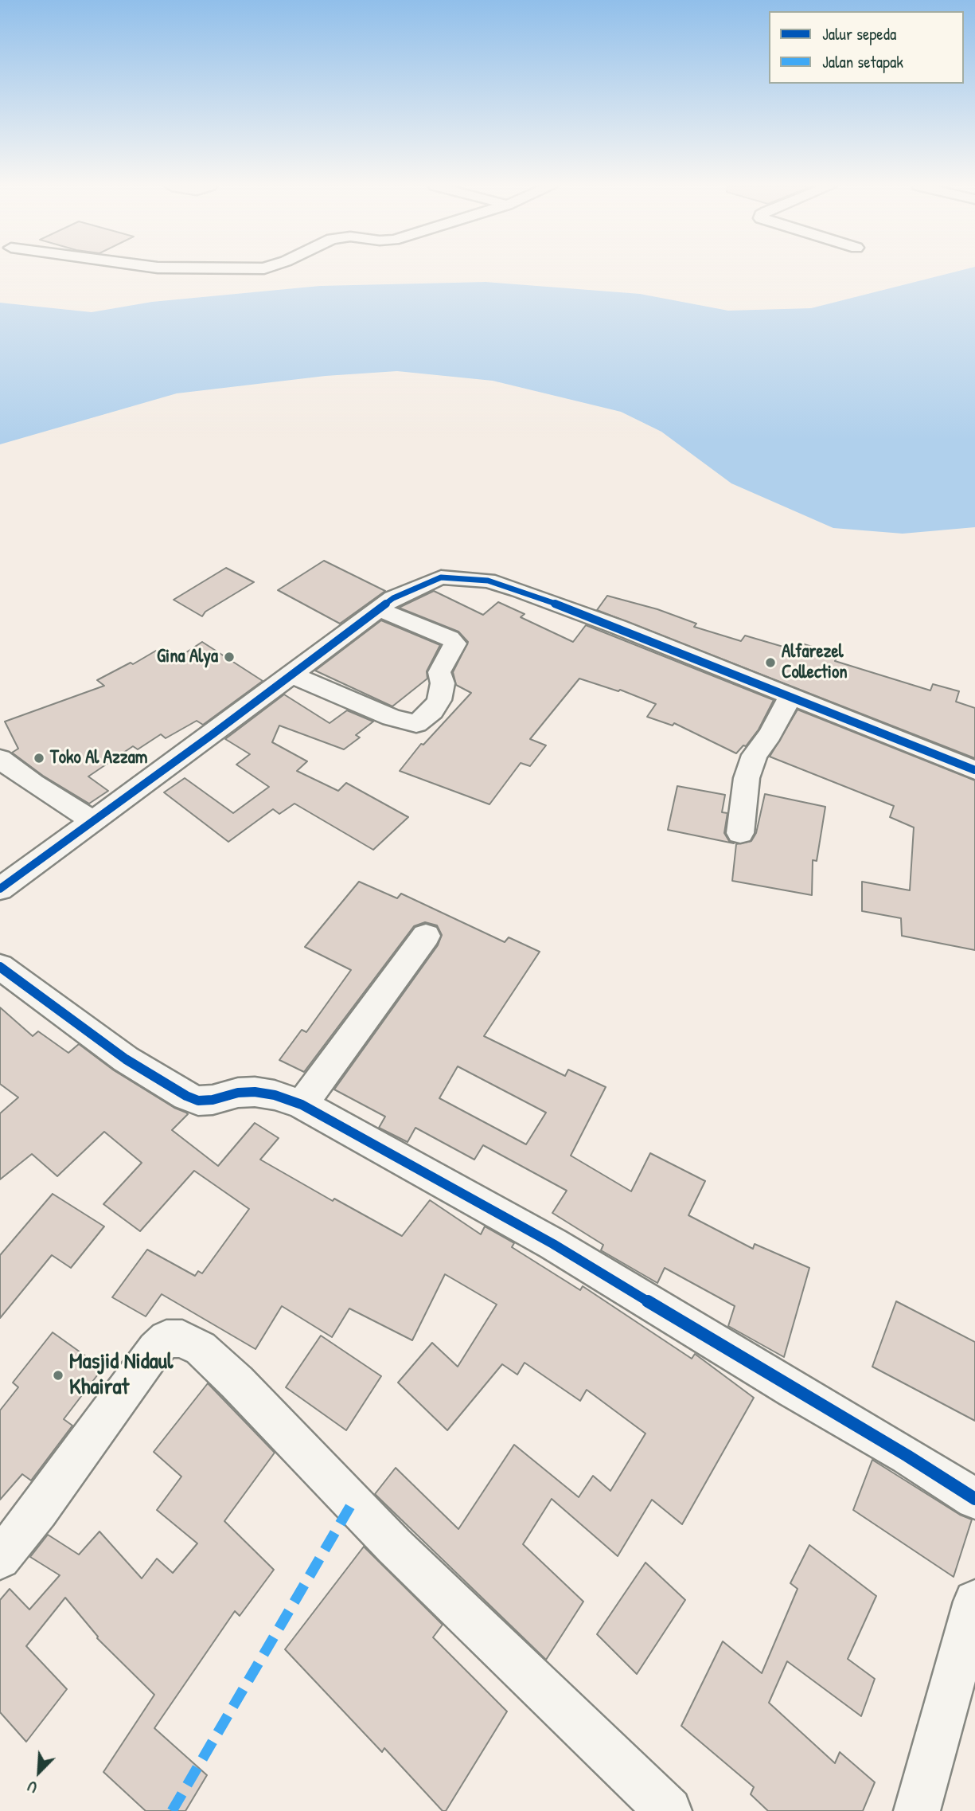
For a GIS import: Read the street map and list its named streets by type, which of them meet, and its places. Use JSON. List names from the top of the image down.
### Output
{
  "places": [
    "Gina Alya",
    "Alfarezel Collection",
    "Toko Al Azzam",
    "Masjid Nidaul Khairat"
  ],
  "legend": ["Jalur sepeda", "Jalan setapak"],
  "north": "bottom left"
}
